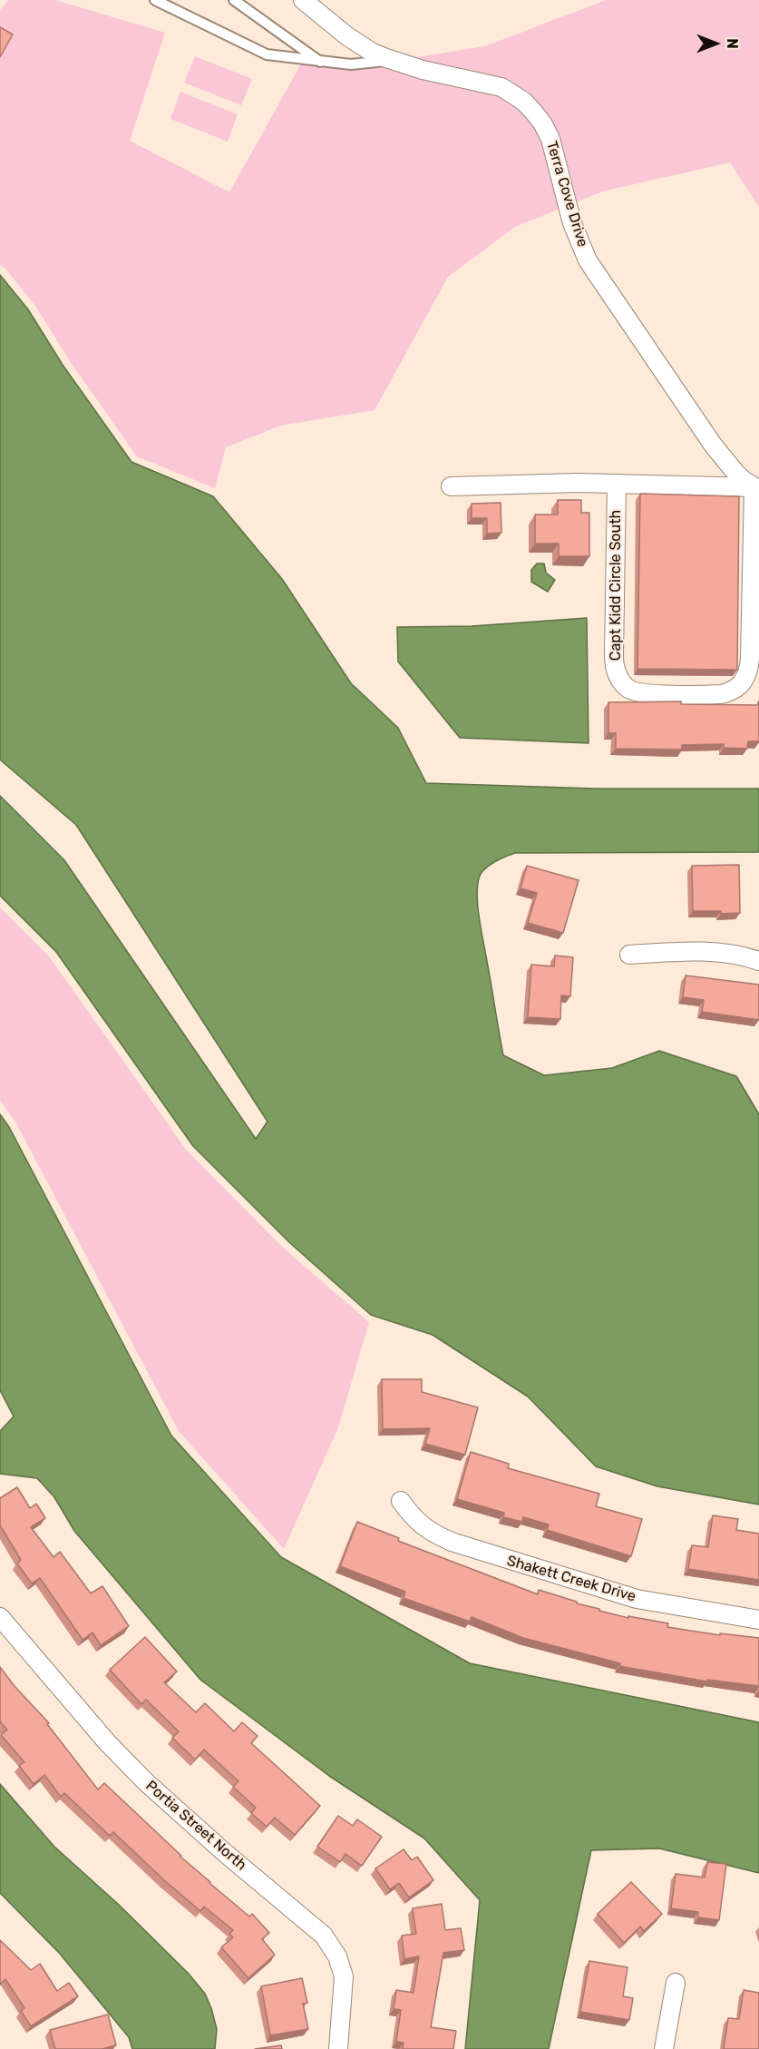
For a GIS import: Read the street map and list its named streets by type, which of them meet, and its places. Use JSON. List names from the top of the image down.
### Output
{
  "streets": {
    "street": [
      "Terra Cove Drive",
      "Capt Kidd Circle South",
      "Shakett Creek Drive",
      "Portia Street North"
    ]
  },
  "crossings": [
    ["Terra Cove Drive", "Capt Kidd Circle South"]
  ],
  "north": "right"
}
